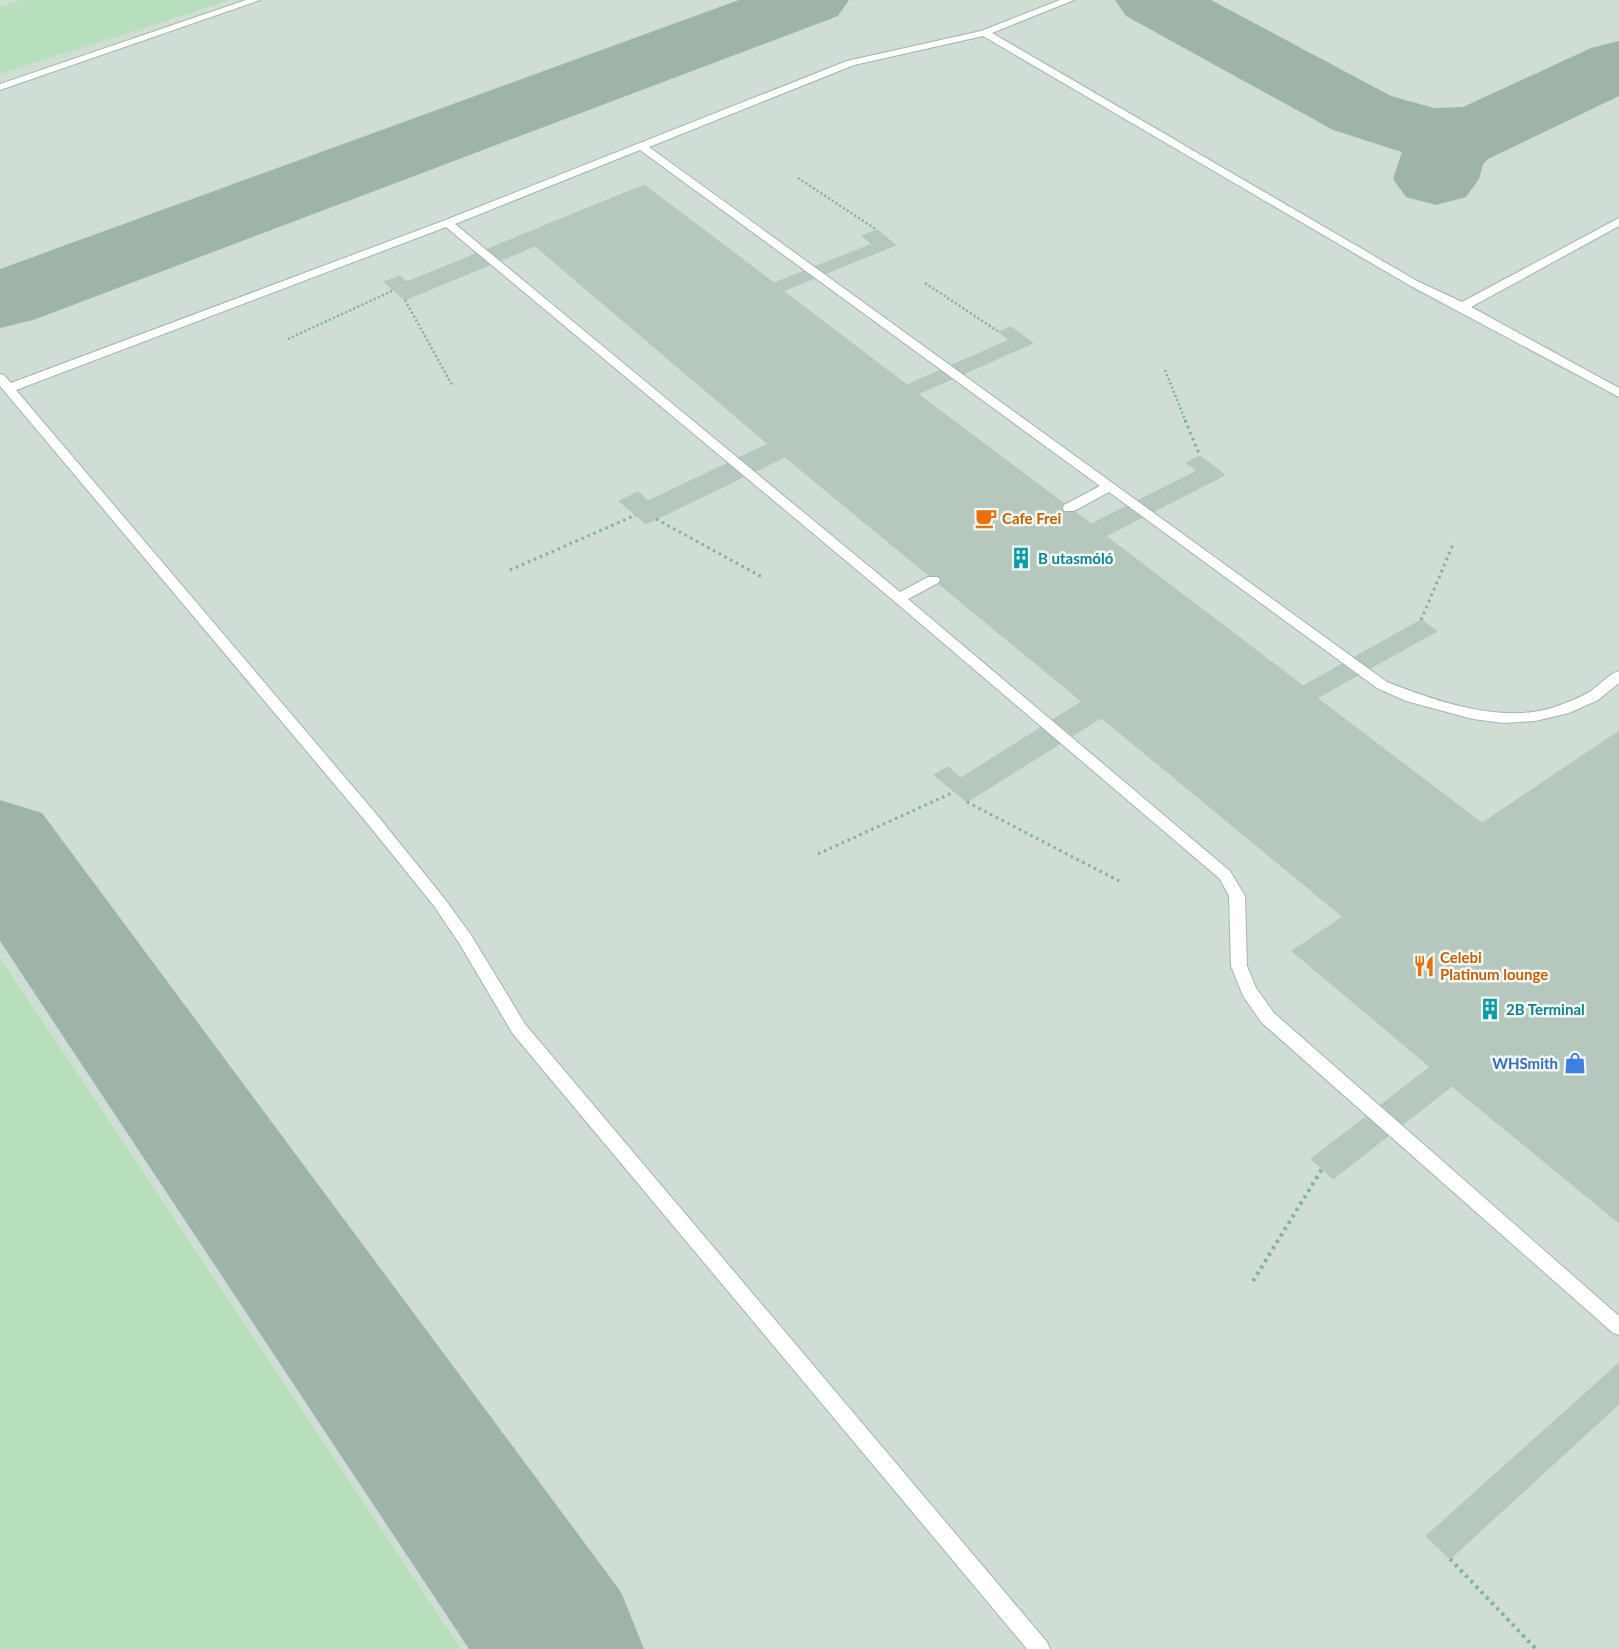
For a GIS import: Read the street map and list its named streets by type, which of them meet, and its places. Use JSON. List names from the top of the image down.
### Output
{
  "places": {
    "cafe": ["Cafe Frei"],
    "building": ["B utasmóló", "2B Terminal"],
    "restaurant": ["Celebi Platinum lounge"],
    "shop": ["WHSmith"]
  }
}
